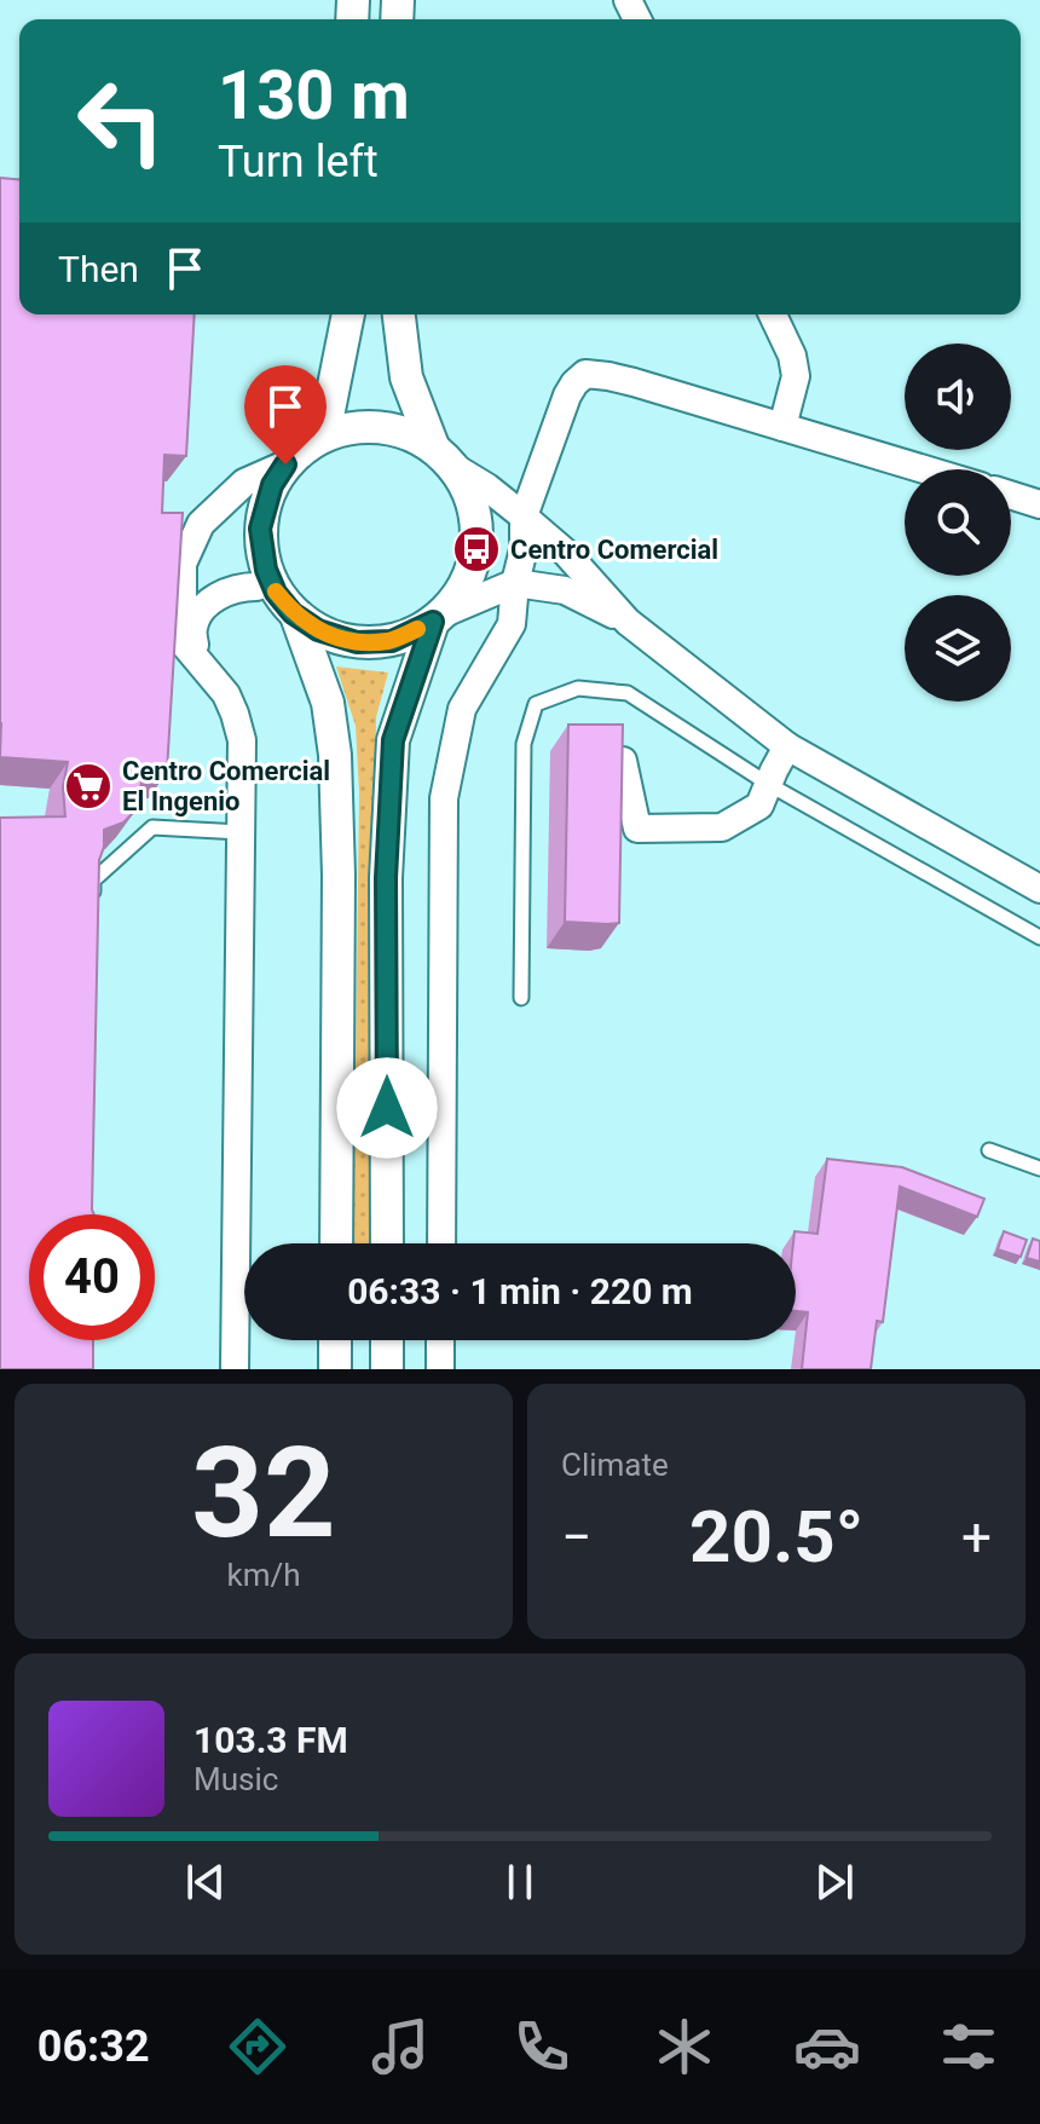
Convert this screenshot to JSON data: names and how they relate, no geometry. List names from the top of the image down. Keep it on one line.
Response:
{"places":{"bus stop":["Centro Comercial"],"supermarket":["Centro Comercial El Ingenio"]},"page":{"turn":["130 m","Turn left"],"then":"Then","limit":"40","trip":"06:33 · 1 min · 220 m","tile":[["32","km/h"],"Climate"],"heat":["−","20.5°","+"],"song":["103.3 FM","Music"],"tabs":"06:32"}}
